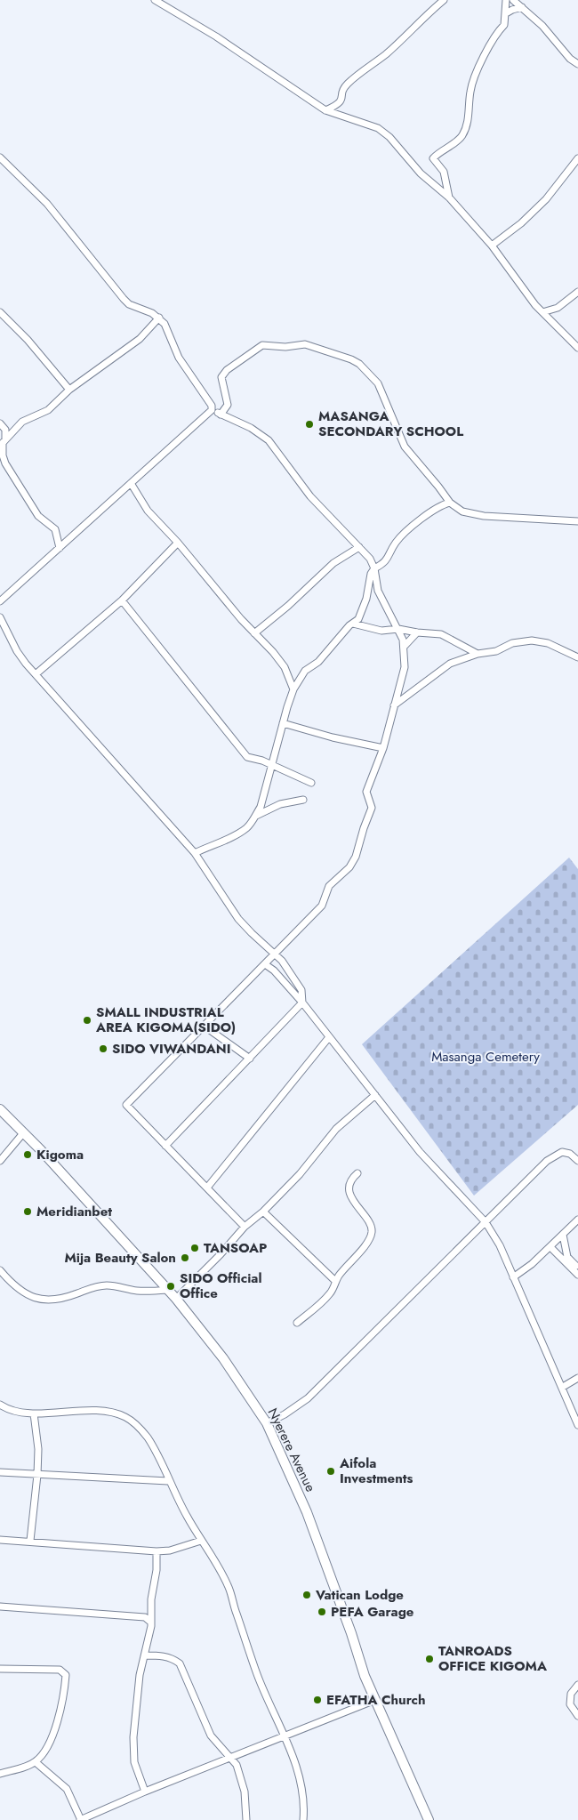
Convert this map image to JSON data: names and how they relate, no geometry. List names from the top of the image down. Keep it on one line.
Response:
{"streets":{"main road":["Nyerere Avenue"]},"parks":["Masanga Cemetery"],"places":["MASANGA SECONDARY SCHOOL","SMALL INDUSTRIAL AREA KIGOMA(SIDO)","SIDO VIWANDANI","Kigoma","Meridianbet","TANSOAP","Mija Beauty Salon","SIDO Official Office","Aifola Investments","Vatican Lodge","PEFA Garage","TANROADS OFFICE KIGOMA","EFATHA Church"]}
